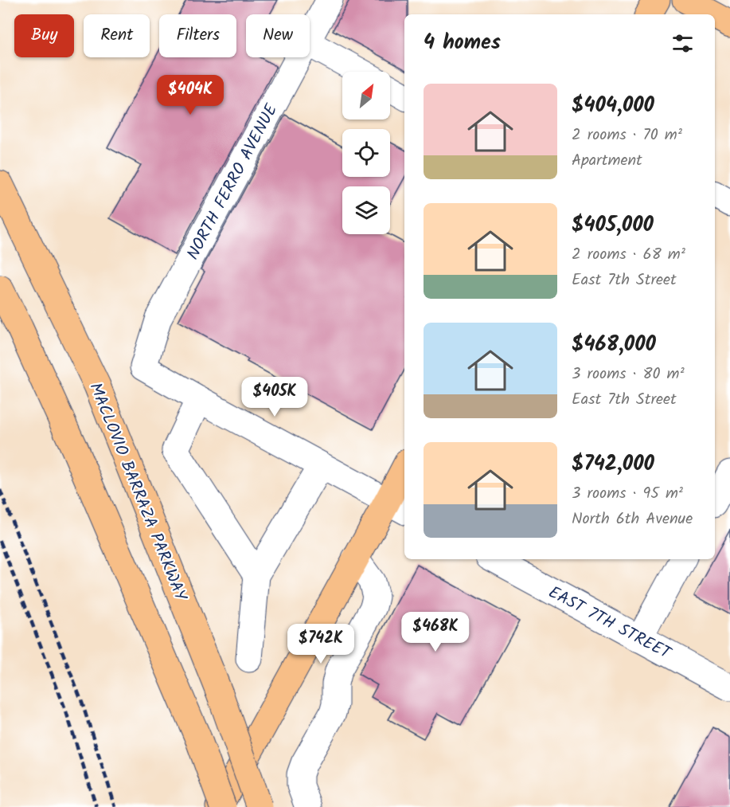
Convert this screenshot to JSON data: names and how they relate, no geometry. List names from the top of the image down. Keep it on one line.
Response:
{"streets":{"main road":["MACLOVIO BARRAZA PARKWAY"],"street":["NORTH FERRO AVENUE","EAST 7TH STREET"]},"north":"top right","page":{"chip":["Buy","Rent","Filters","New"],"heading":"4 homes","list":[{"name":"$404,000","note":"2 rooms · 70 m² · Apartment"},{"name":"$405,000","note":"2 rooms · 68 m² · East 7th Street"},{"name":"$468,000","note":"3 rooms · 80 m² · East 7th Street"},{"name":"$742,000","note":"3 rooms · 95 m² · North 6th Avenue"}],"price":["$404K","$405K","$468K","$742K"]}}
